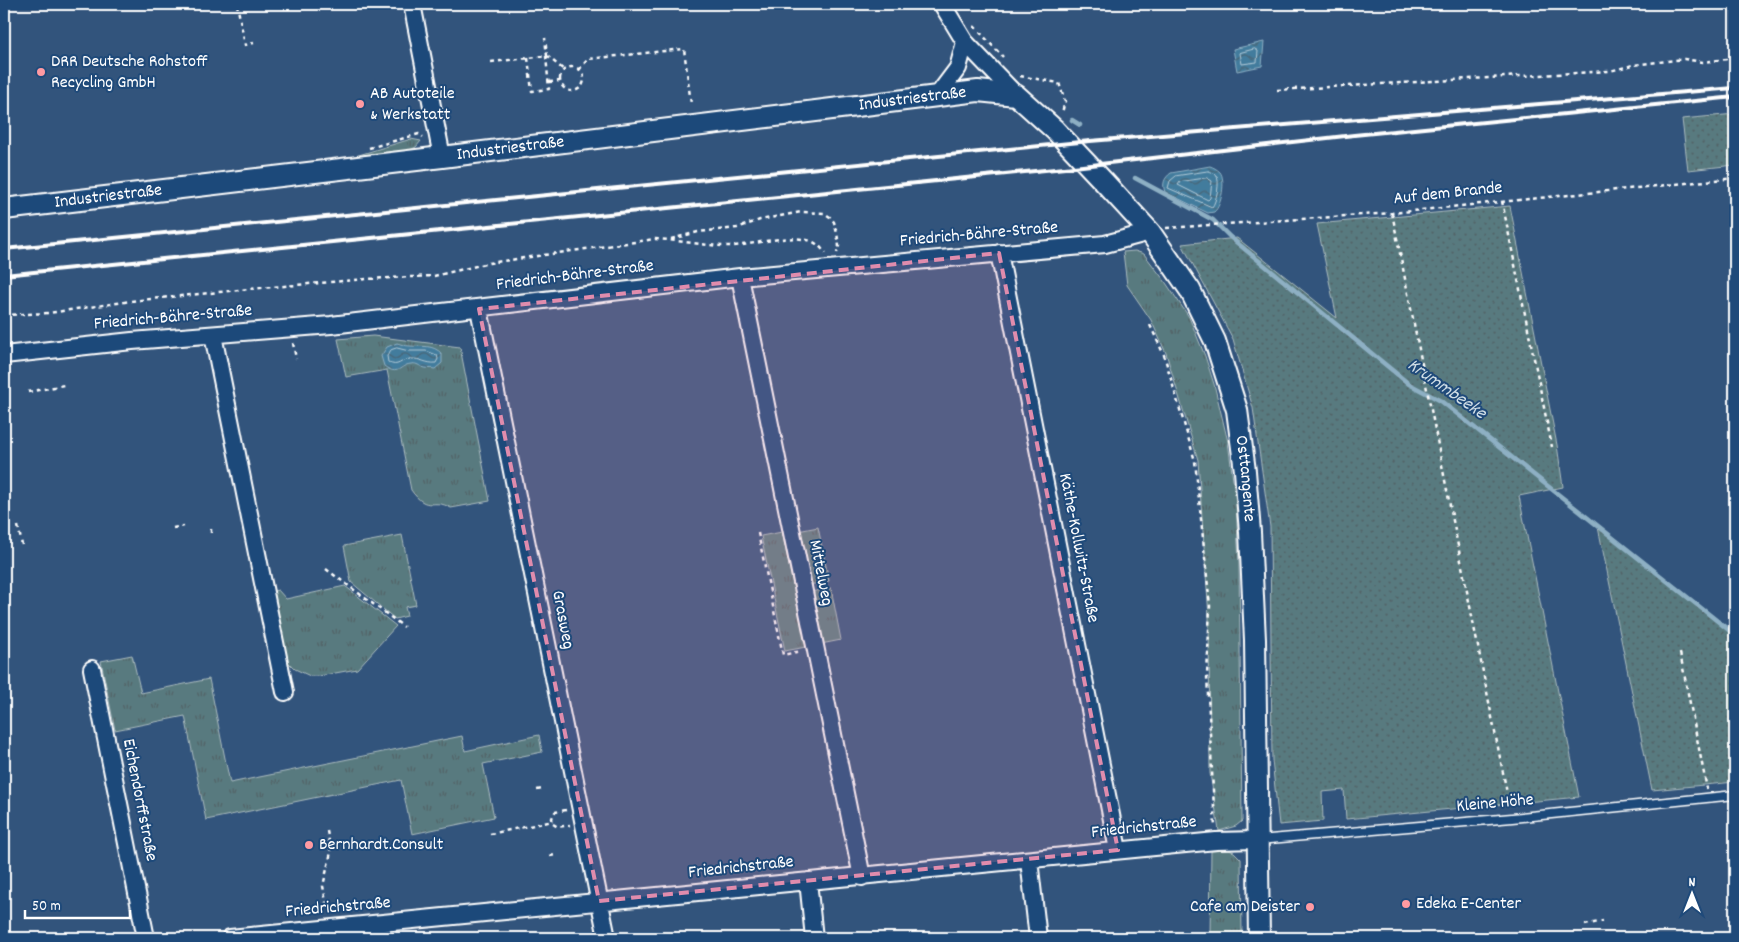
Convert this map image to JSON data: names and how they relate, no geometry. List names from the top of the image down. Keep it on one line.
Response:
{"streets":{"street":["Industriestraße","Friedrich-Bähre-Straße","Osttangente","Käthe-Kollwitz-Straße","Mittelweg","Grasweg","Eichendorffstraße","Friedrichstraße"],"lane":["Kleine Höhe"],"path":["Auf dem Brande"]},"crossings":[["Industriestraße","Osttangente"],["Auf dem Brande","Friedrich-Bähre-Straße"],["Auf dem Brande","Osttangente"],["Friedrich-Bähre-Straße","Osttangente"],["Friedrich-Bähre-Straße","Käthe-Kollwitz-Straße"],["Friedrich-Bähre-Straße","Mittelweg"],["Friedrich-Bähre-Straße","Grasweg"],["Osttangente","Kleine Höhe"],["Osttangente","Friedrichstraße"],["Käthe-Kollwitz-Straße","Friedrichstraße"],["Mittelweg","Friedrichstraße"],["Grasweg","Friedrichstraße"],["Kleine Höhe","Friedrichstraße"]],"water":["Krummbeeke"],"places":["DRR Deutsche Rohstoff Recycling GmbH","AB Autoteile & Werkstatt","Bernhardt.Consult","Edeka E-Center","Cafe am Deister"],"scale_bar":"50 m","north":"top"}
